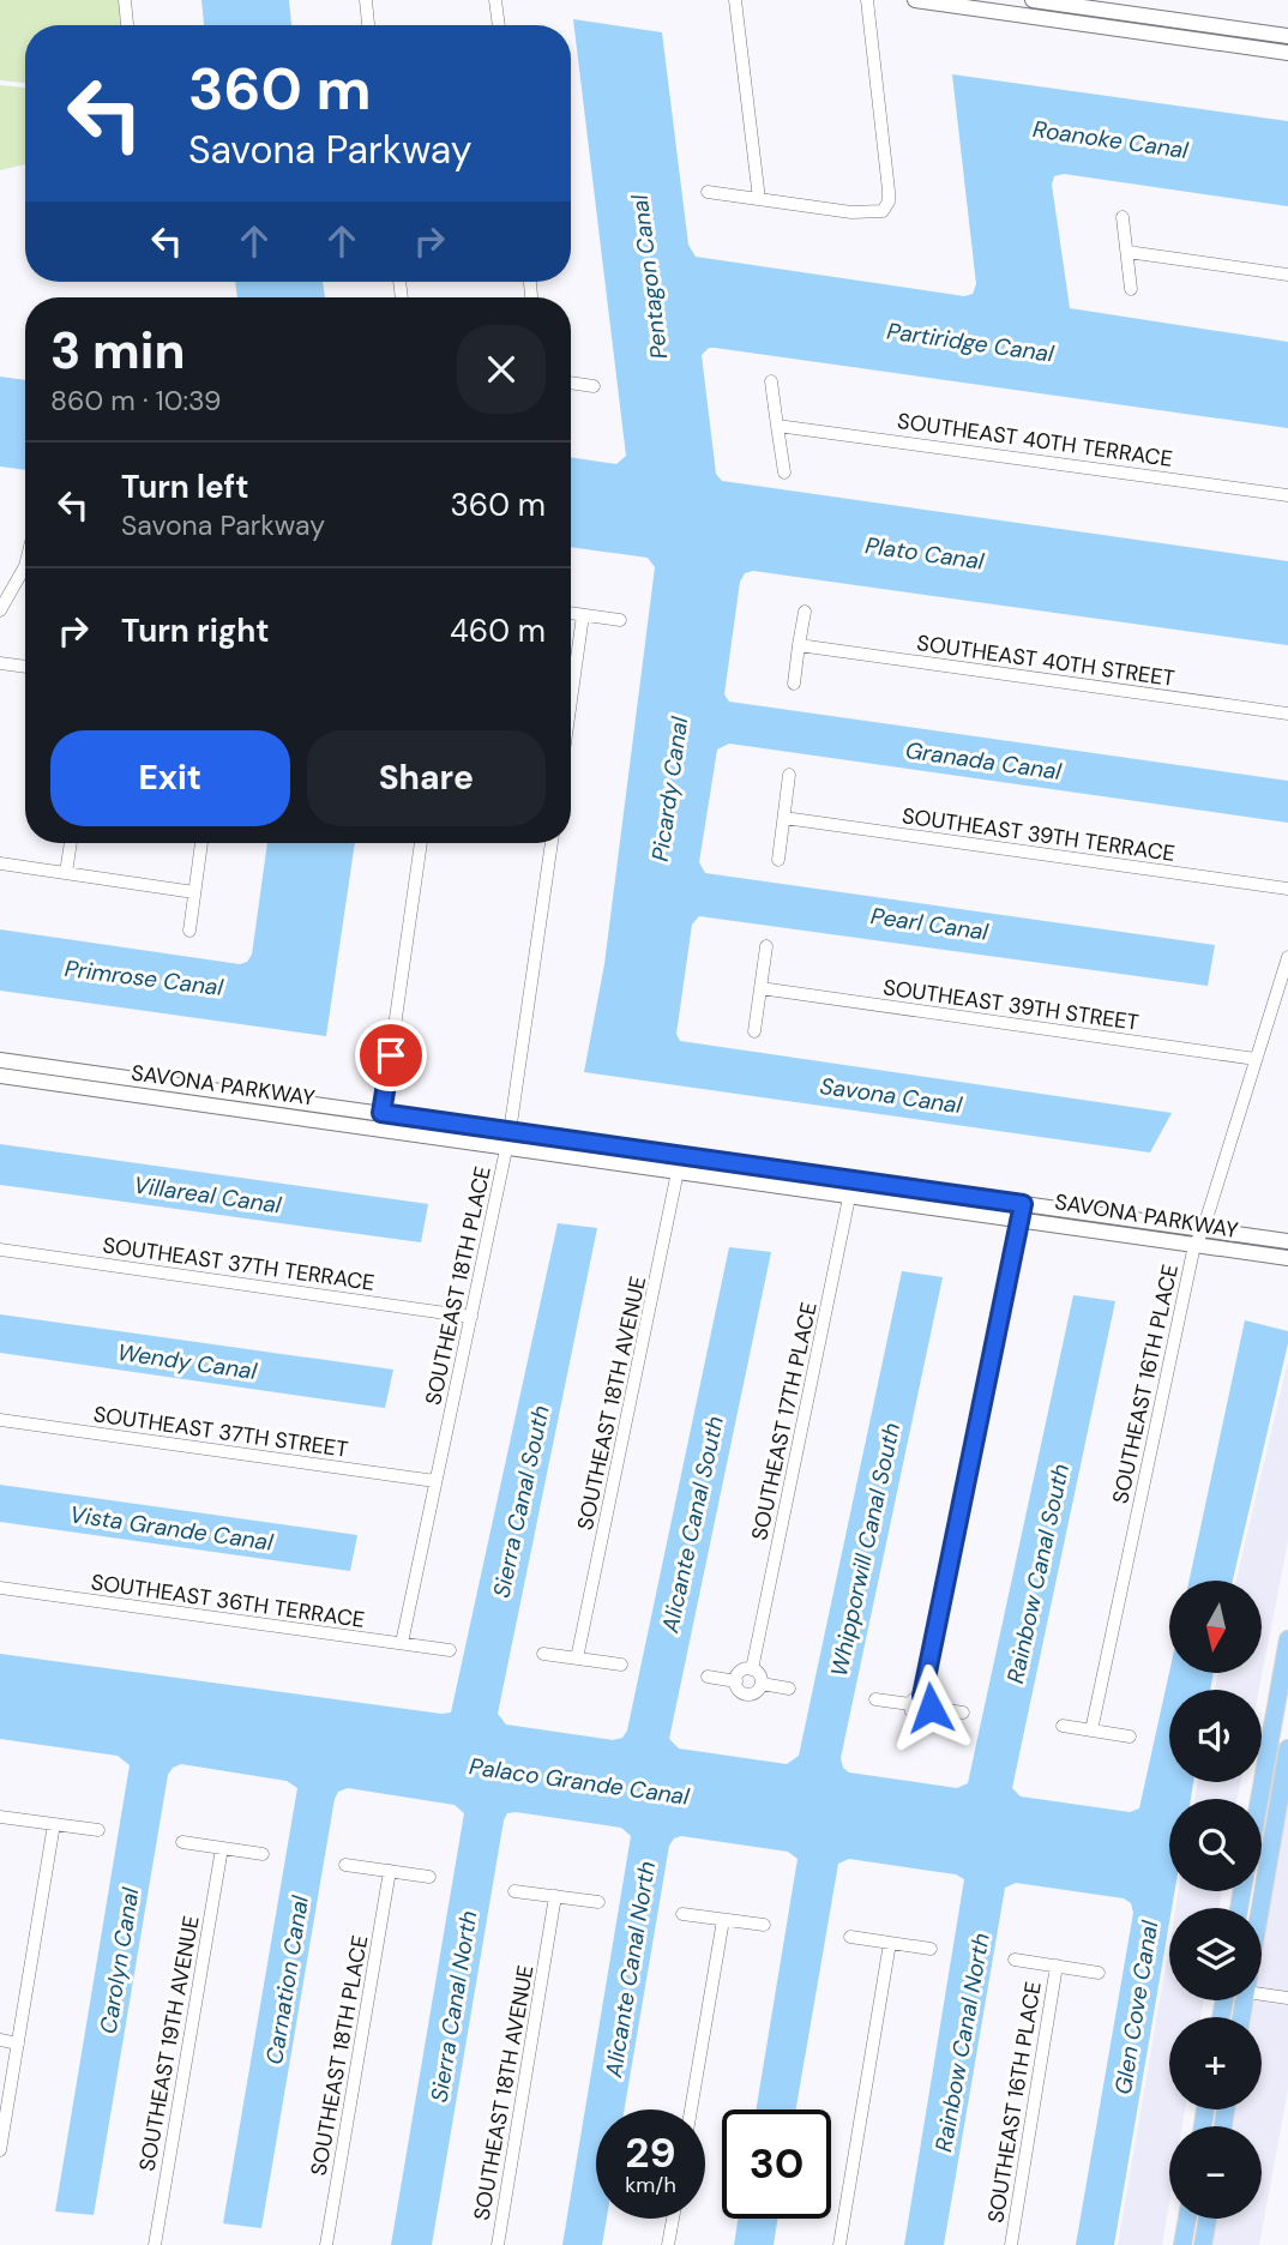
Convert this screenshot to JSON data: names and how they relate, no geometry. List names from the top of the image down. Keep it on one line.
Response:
{"streets":{"street":["SOUTHEAST 40TH TERRACE","SOUTHEAST 40TH STREET","SOUTHEAST 39TH TERRACE","SOUTHEAST 39TH STREET","SAVONA PARKWAY","SOUTHEAST 37TH TERRACE","SOUTHEAST 18TH PLACE","SOUTHEAST 16TH PLACE","SOUTHEAST 18TH AVENUE","SOUTHEAST 17TH PLACE","SOUTHEAST 37TH STREET","SOUTHEAST 36TH TERRACE","SOUTHEAST 19TH AVENUE"]},"crossings":[["SOUTHEAST 39TH STREET","SOUTHEAST 16TH PLACE"],["SAVONA PARKWAY","SOUTHEAST 18TH PLACE"],["SAVONA PARKWAY","SOUTHEAST 16TH PLACE"],["SAVONA PARKWAY","SOUTHEAST 18TH AVENUE"],["SAVONA PARKWAY","SOUTHEAST 17TH PLACE"],["SOUTHEAST 37TH TERRACE","SOUTHEAST 18TH PLACE"],["SOUTHEAST 18TH PLACE","SOUTHEAST 37TH STREET"],["SOUTHEAST 18TH PLACE","SOUTHEAST 36TH TERRACE"]],"water":["Roanoke Canal","Pentagon Canal","Partiridge Canal","Plato Canal","Granada Canal","Picardy Canal","Pearl Canal","Primrose Canal","Savona Canal","Villareal Canal","Wendy Canal","Sierra Canal South","Alicante Canal South","Vista Grande Canal","Whipporwill Canal South","Rainbow Canal South","Palaco Grande Canal","Carolyn Canal","Alicante Canal North","Carnation Canal","Sierra Canal North","Glen Cove Canal","Rainbow Canal North"],"north":"bottom","page":{"turn":["360 m","Savona Parkway"],"heading":["3 min","860 m · 10:39"],"list":[{"name":"Turn left","note":"Savona Parkway","value":"360 m"},{"name":"Turn right","value":"460 m"}],"buttons":["Exit","Share"],"map_buttons":["+","−"],"speed":"29 km/h","limit":"30"}}
